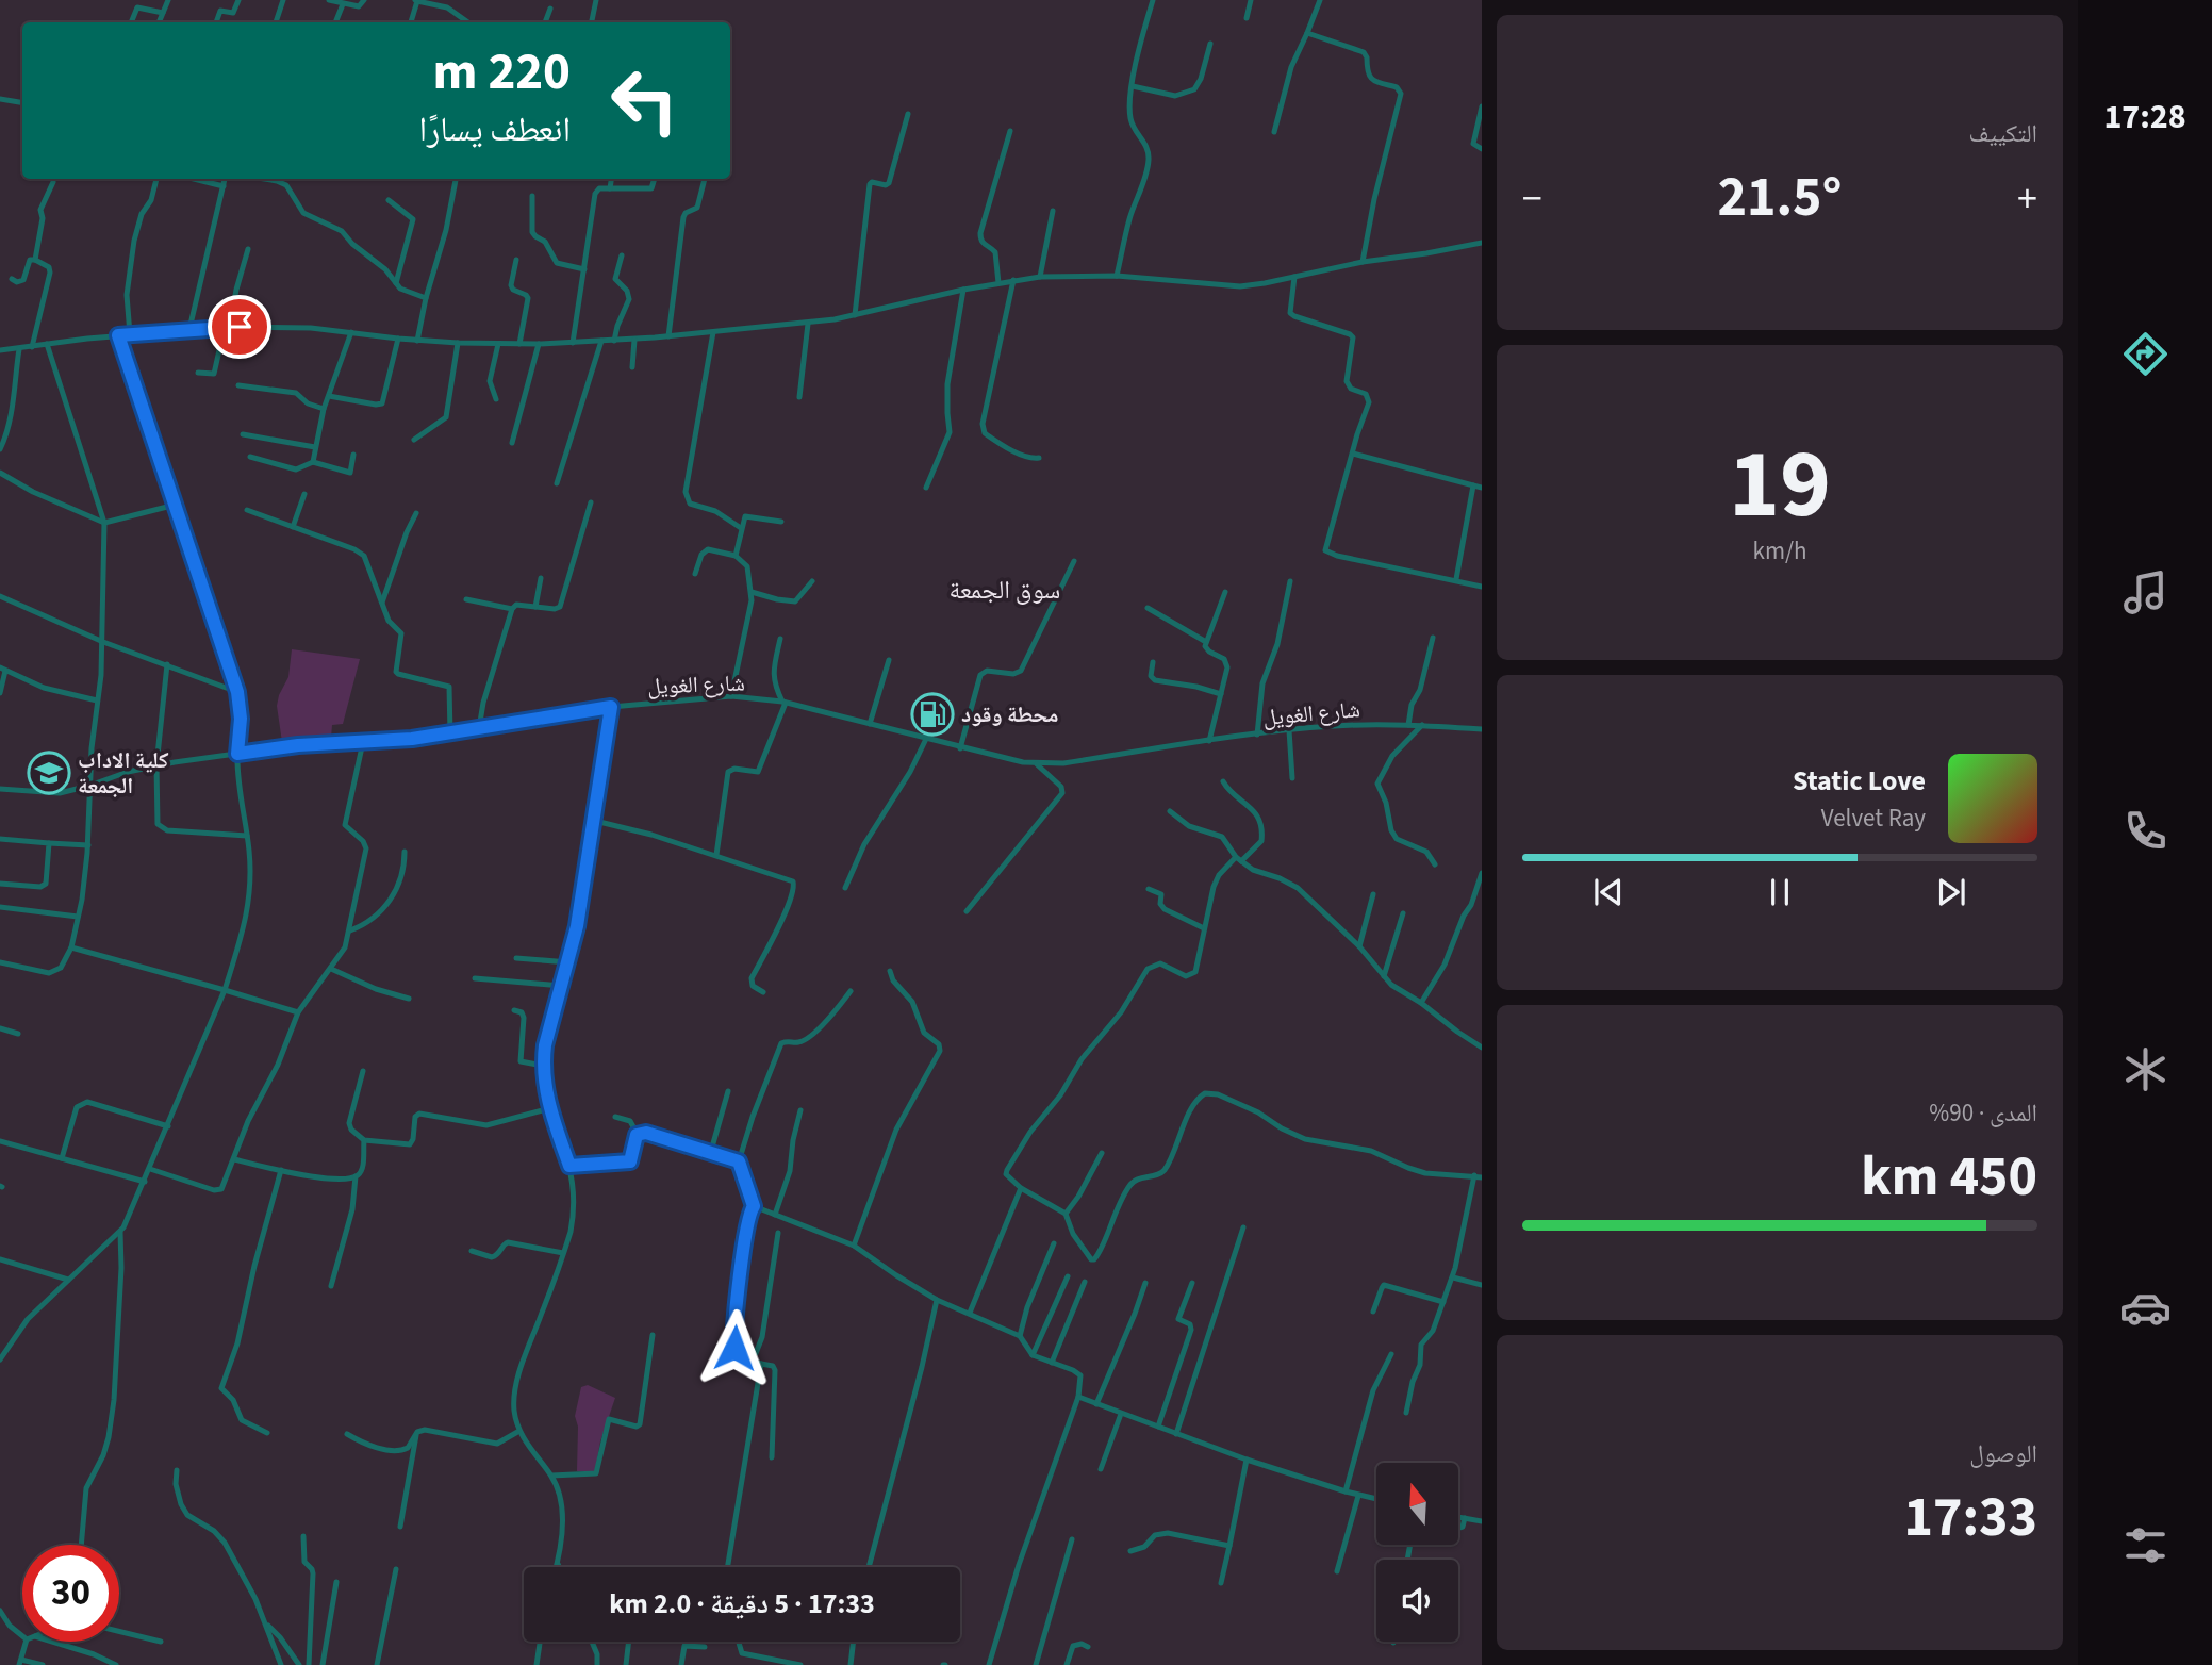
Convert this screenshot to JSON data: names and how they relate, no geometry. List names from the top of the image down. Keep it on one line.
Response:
{"streets":{"street":["شارع الغويل"]},"districts":["سوق الجمعة"],"places":{"fuel station":["محطة وقود"],"school or university":["كلية اﻻداب الجمعة"]},"north":"top","page":{"tabs":"17:28","tile":["التكييف",["19","km/h"],["المدى · 90%","450 km"],["الوصول","17:33"]],"turn":["220 m","انعطف يسارًا"],"heat":["−","21.5°","+"],"song":["Static Love","Velvet Ray"],"limit":"30","trip":"17:33 · 5 دقيقة · 2.0 km"}}
